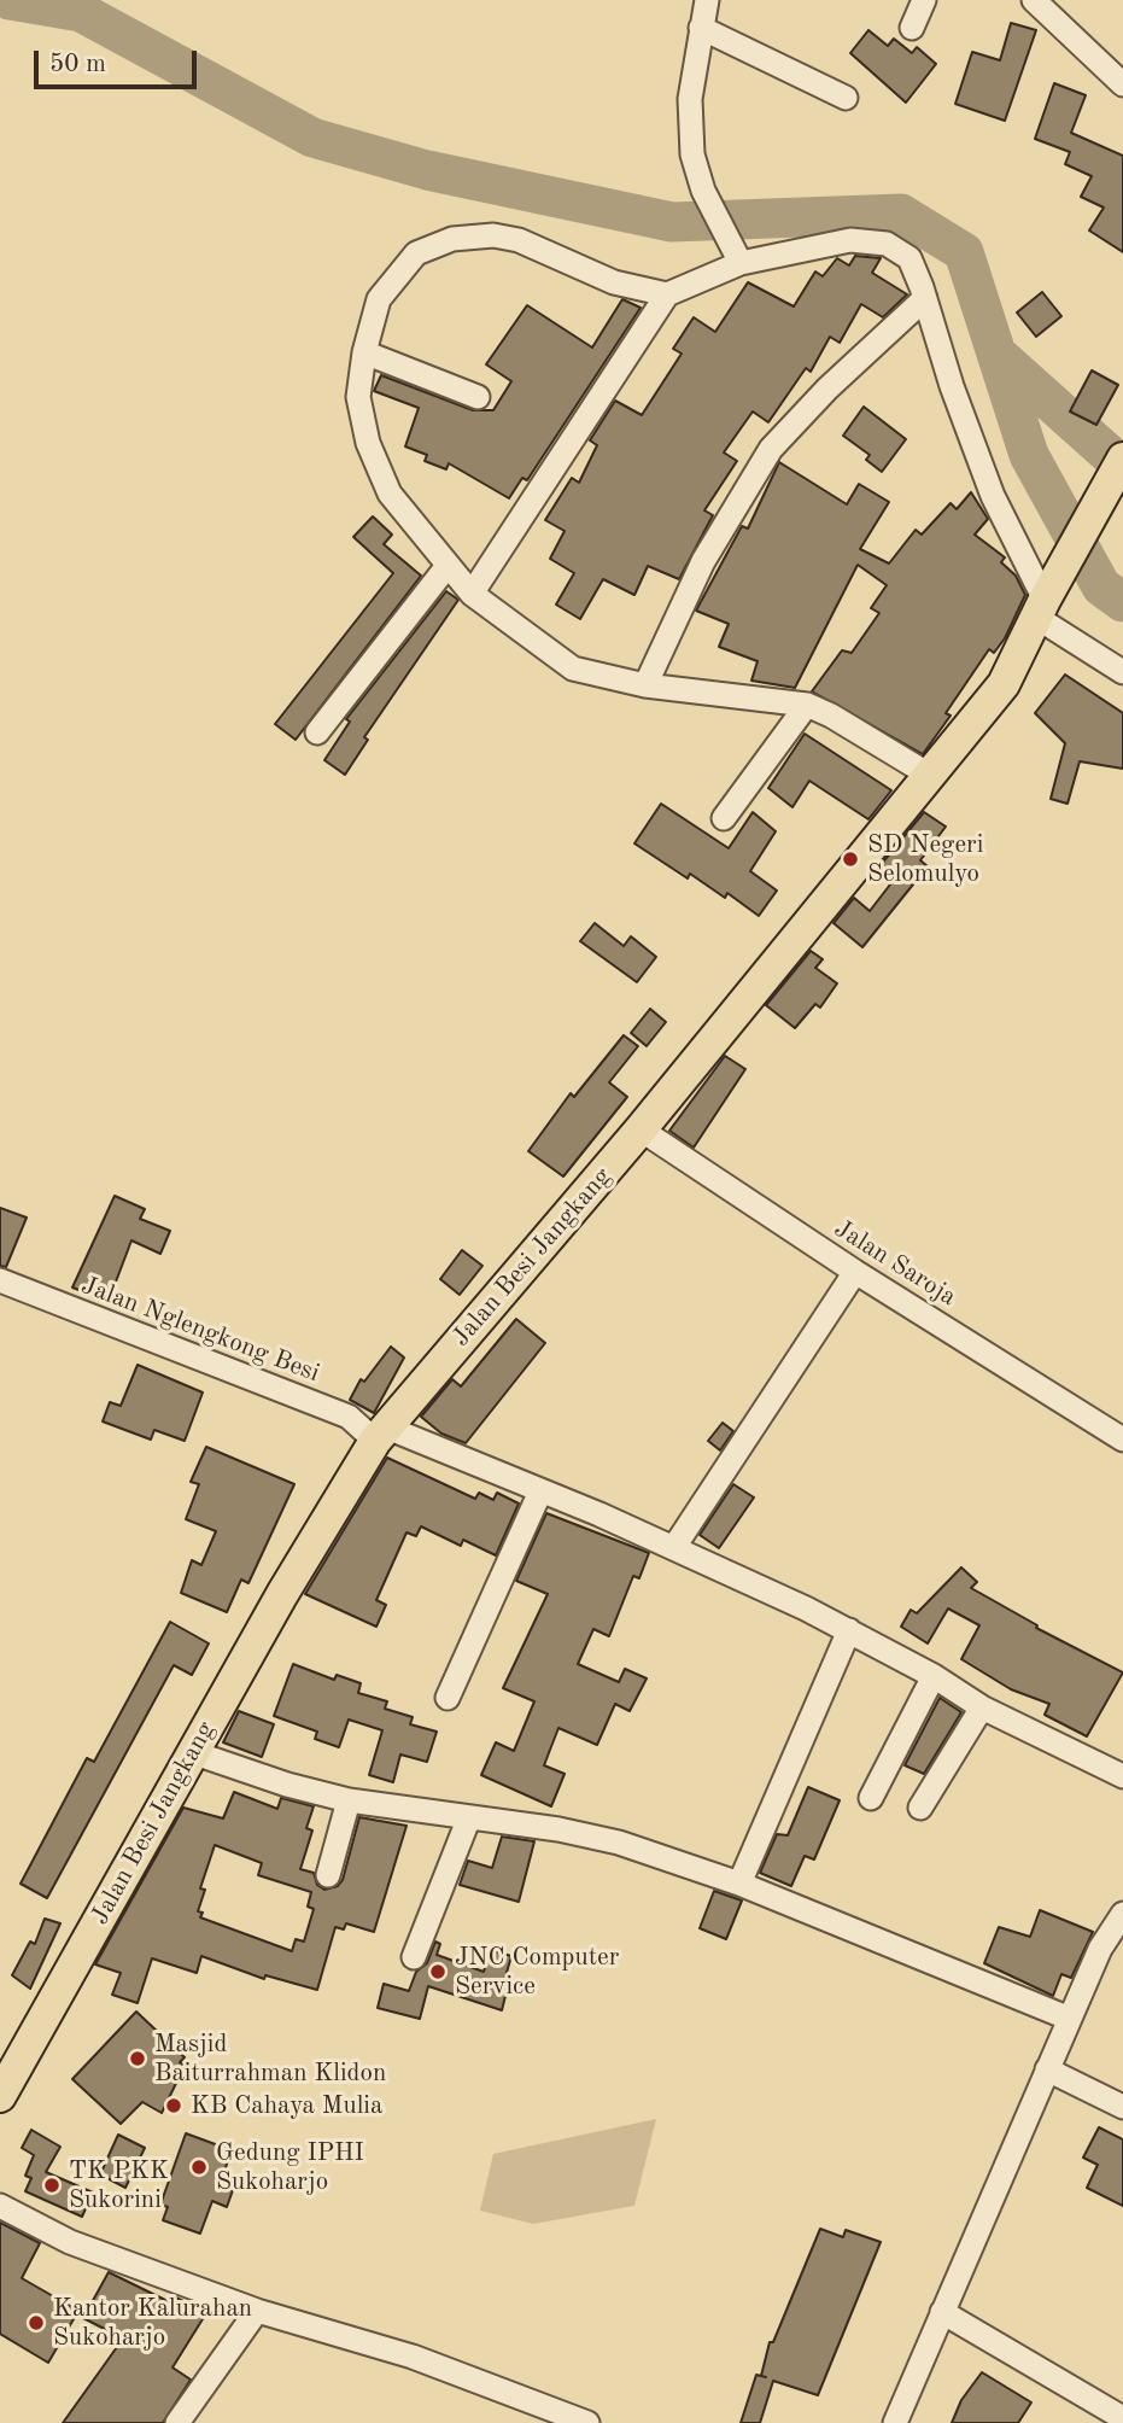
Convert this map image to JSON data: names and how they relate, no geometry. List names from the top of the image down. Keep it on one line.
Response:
{"streets":{"main road":["Jalan Besi Jangkang"],"street":["Jalan Saroja","Jalan Nglengkong Besi"]},"crossings":[["Jalan Besi Jangkang","Jalan Saroja"],["Jalan Besi Jangkang","Jalan Nglengkong Besi"]],"places":["SD Negeri Selomulyo","JNC Computer Service","Masjid Baiturrahman Klidon","KB Cahaya Mulia","Gedung IPHI Sukoharjo","TK PKK Sukorini","Kantor Kalurahan Sukoharjo"],"scale_bar":"50 m"}
